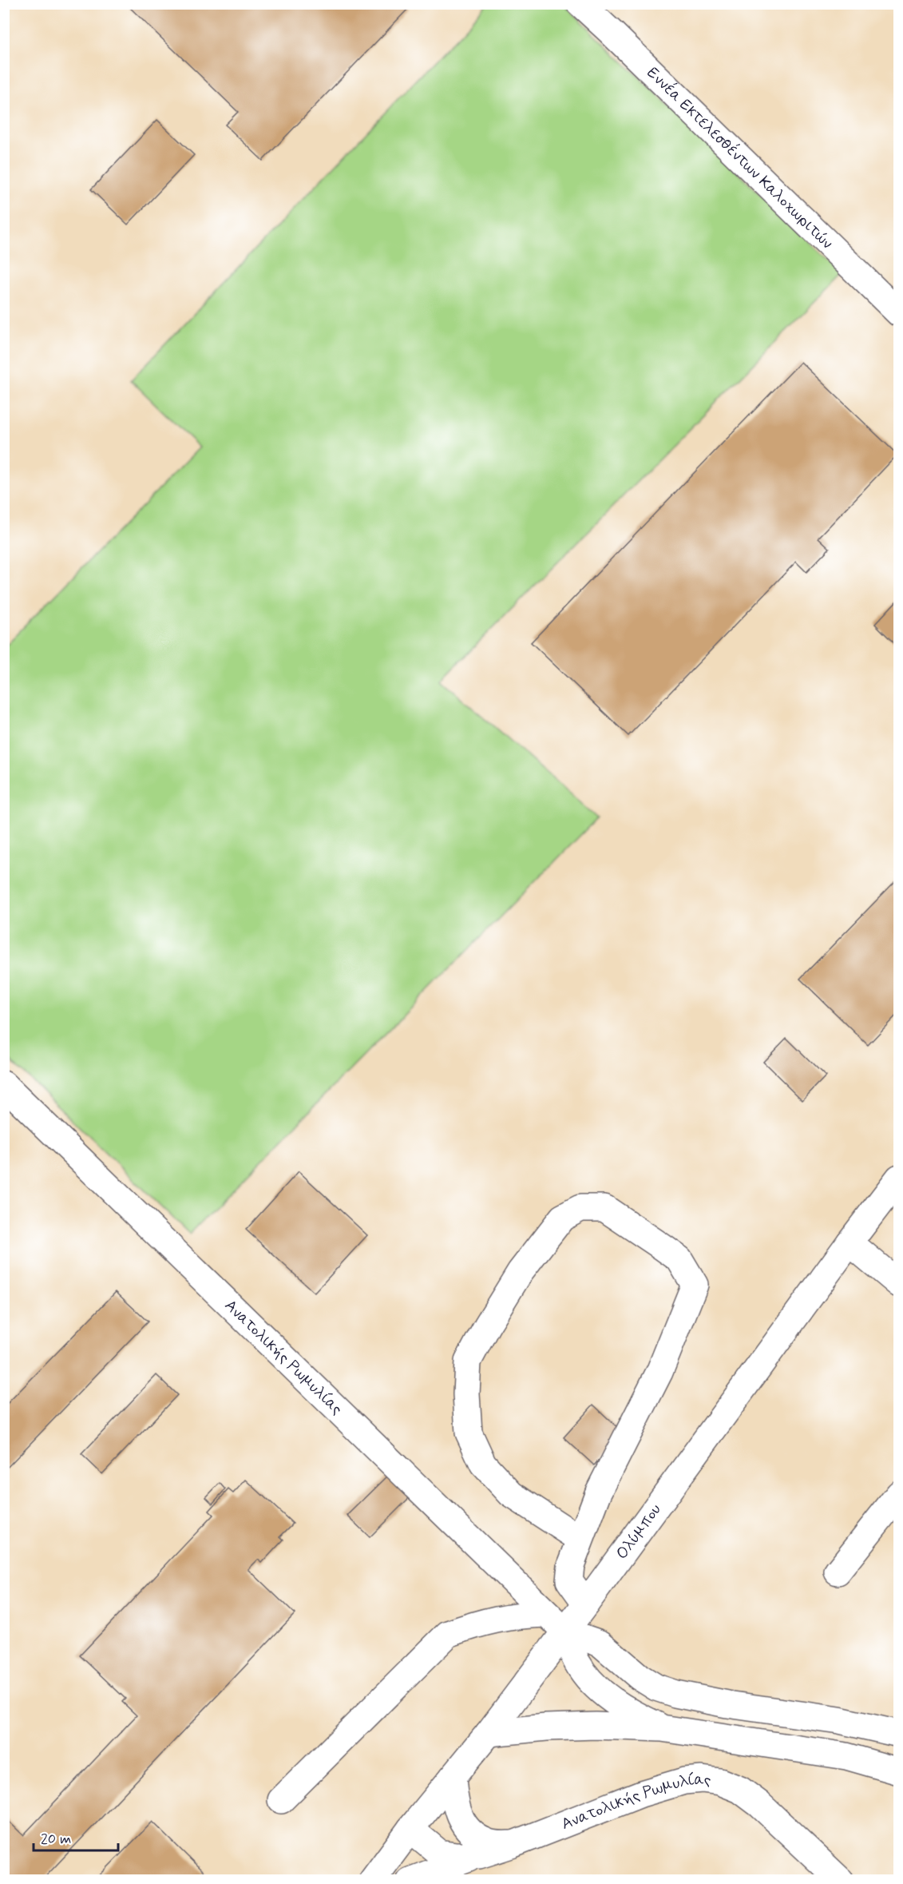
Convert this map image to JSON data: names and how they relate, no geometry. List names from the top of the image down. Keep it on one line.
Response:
{"streets":{"main road":["Εννέα Εκτελεσθέντων Καλοχωριτών","Ανατολικής Ρωμυλίας","Ολύμπου"]},"crossings":[["Ανατολικής Ρωμυλίας","Ολύμπου"]],"scale_bar":"20 m"}
